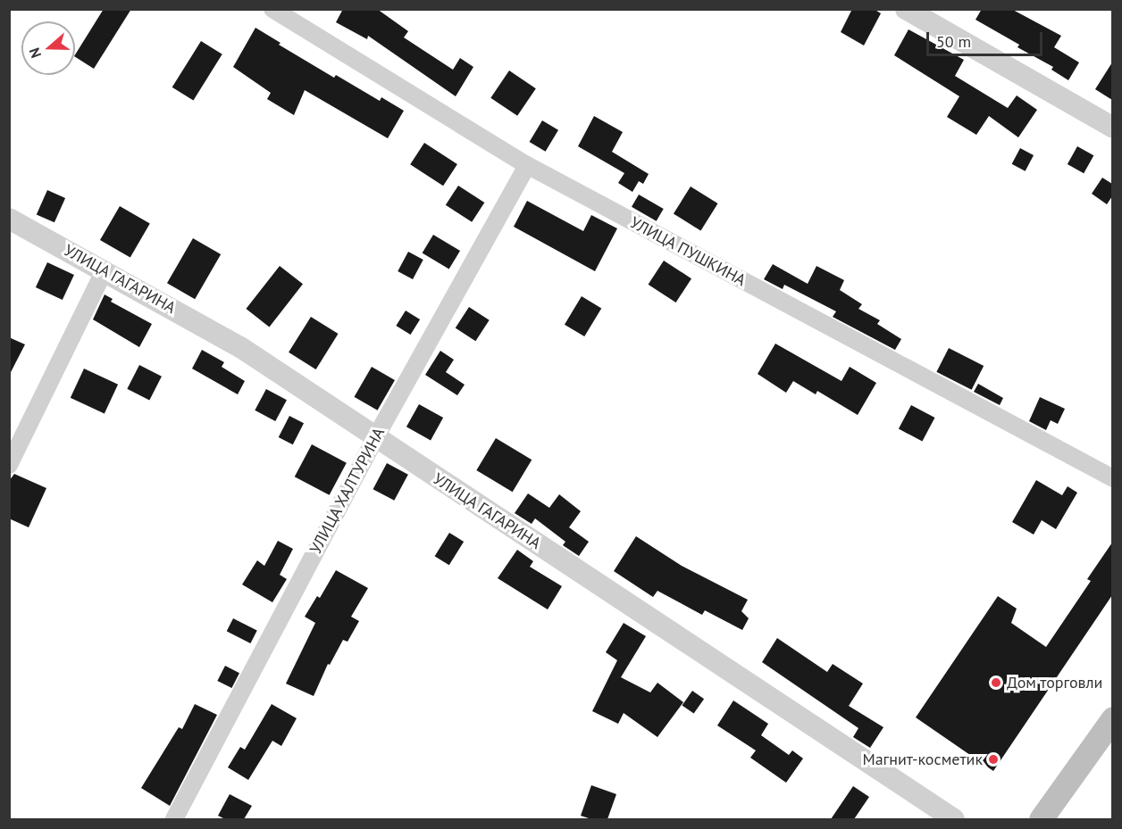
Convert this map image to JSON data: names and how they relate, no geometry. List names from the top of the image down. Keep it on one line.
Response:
{"streets":{"street":["УЛИЦА ПУШКИНА","УЛИЦА ГАГАРИНА","УЛИЦА ХАЛТУРИНА"]},"crossings":[["УЛИЦА ПУШКИНА","УЛИЦА ХАЛТУРИНА"],["УЛИЦА ГАГАРИНА","УЛИЦА ХАЛТУРИНА"]],"places":["Дом торговли","Магнит-косметик"],"scale_bar":"50 m","north":"left"}
